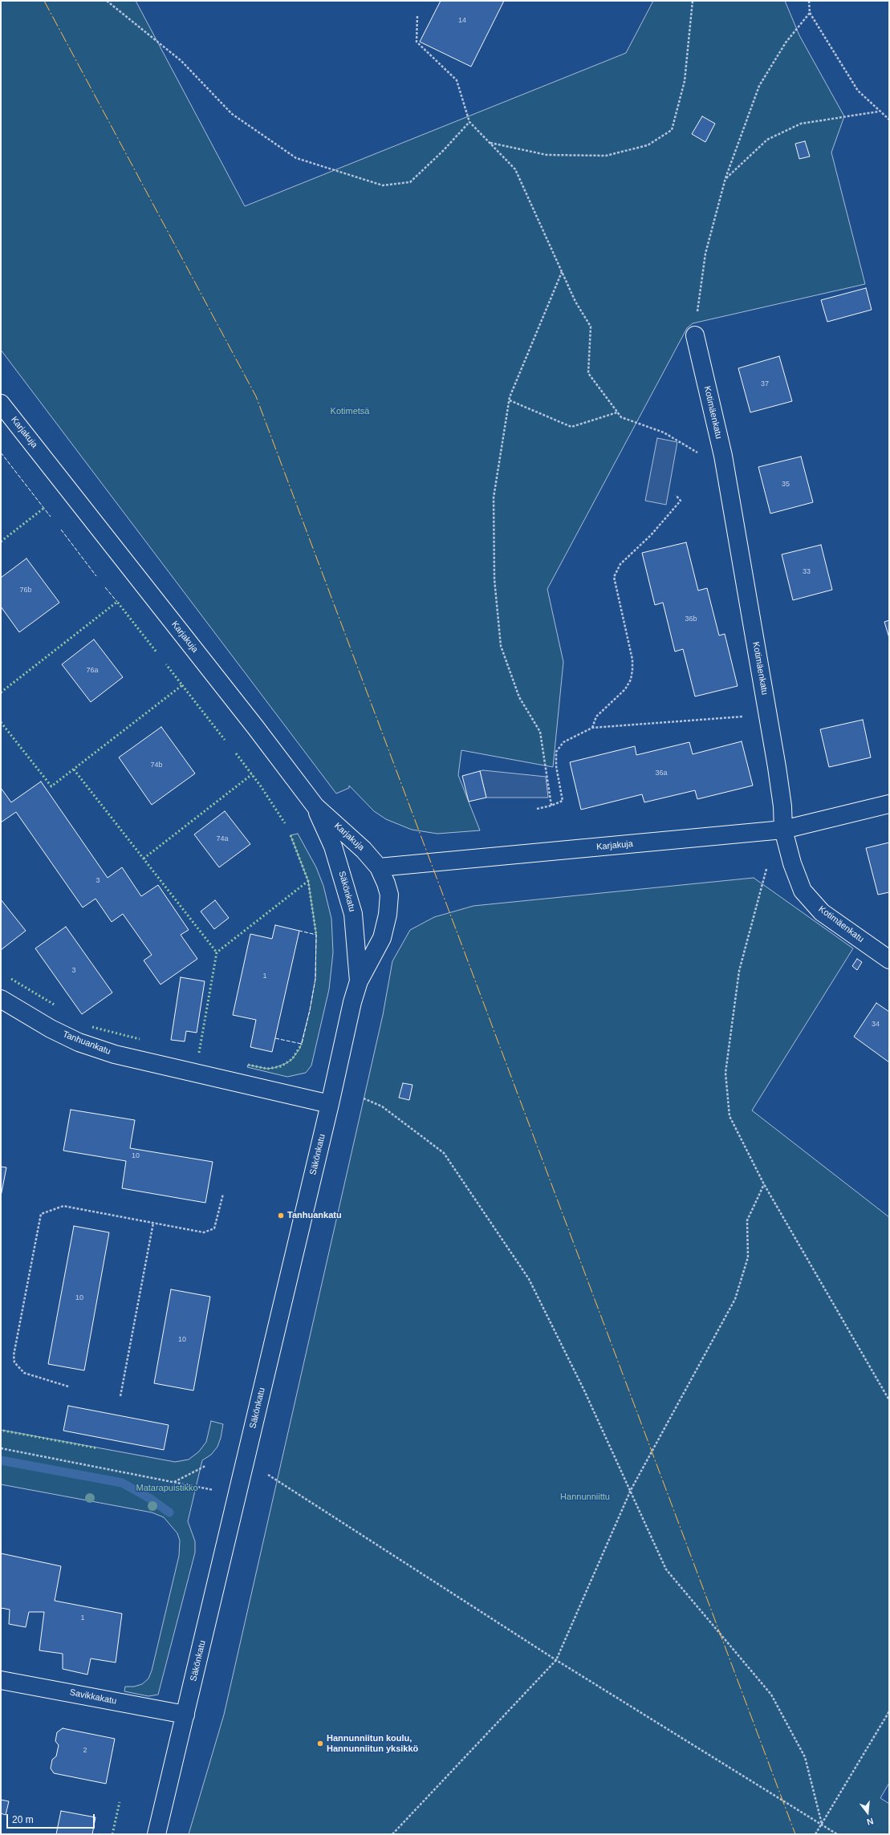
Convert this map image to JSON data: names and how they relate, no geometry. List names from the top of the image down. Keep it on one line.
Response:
{"streets":{"street":["Kotimäenkatu","Karjakuja","Säkönkatu","Tanhuankatu","Savikkakatu"]},"crossings":[["Kotimäenkatu","Karjakuja"],["Karjakuja","Säkönkatu"],["Säkönkatu","Tanhuankatu"],["Säkönkatu","Savikkakatu"]],"parks":["Kotimetsä","Matarapuistikko","Hannunniittu"],"places":["Tanhuankatu","Hannunniitun koulu, Hannunniitun yksikkö"],"house_numbers":["14","37","35","33","76b","36b","76a","74b","36a","74a","3","3","1","34","10","10","10","1","2"],"scale_bar":"20 m","north":"bottom"}
